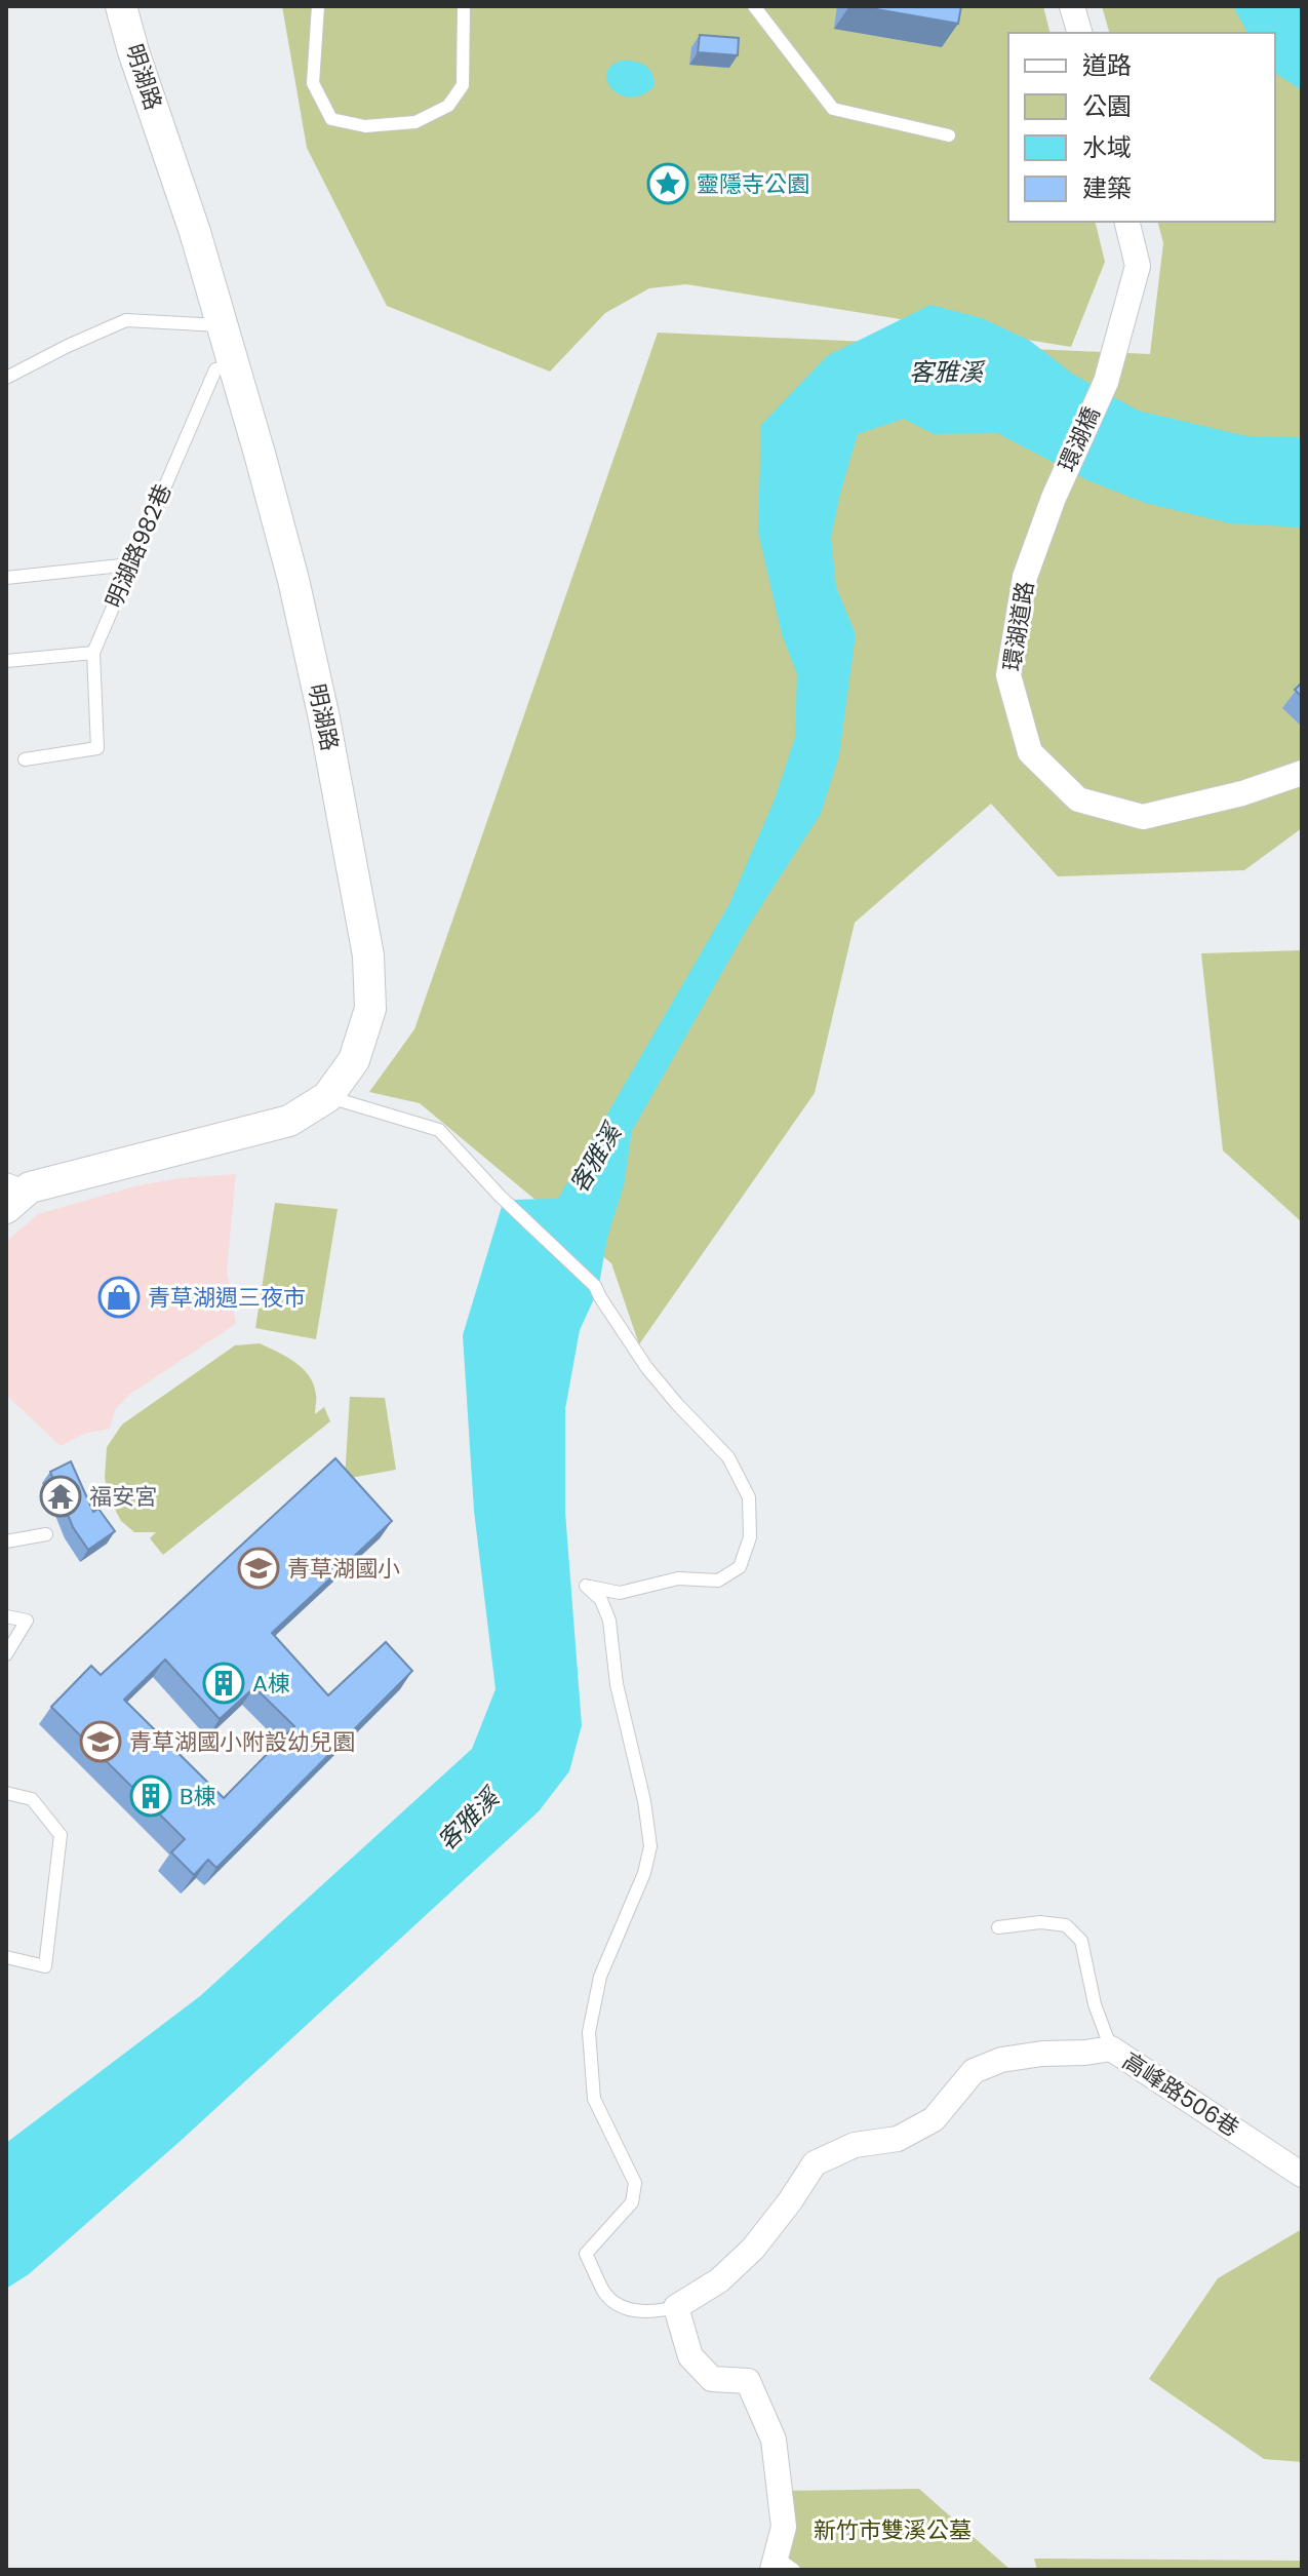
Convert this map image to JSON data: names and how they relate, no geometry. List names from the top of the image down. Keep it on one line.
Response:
{"streets":{"street":["明湖路","環湖橋","環湖道路","高峰路506巷"],"lane":["明湖路982巷"]},"crossings":[["明湖路","明湖路982巷"],["環湖橋","環湖道路"]],"water":["客雅溪"],"parks":["新竹市雙溪公墓"],"places":{"place":["靈隱寺公園"],"shop":["青草湖週三夜市"],"temple":["福安宮"],"school or university":["青草湖國小","青草湖國小附設幼兒園"],"building":["A棟","B棟"]},"legend":["道路","公園","水域","建築"]}
